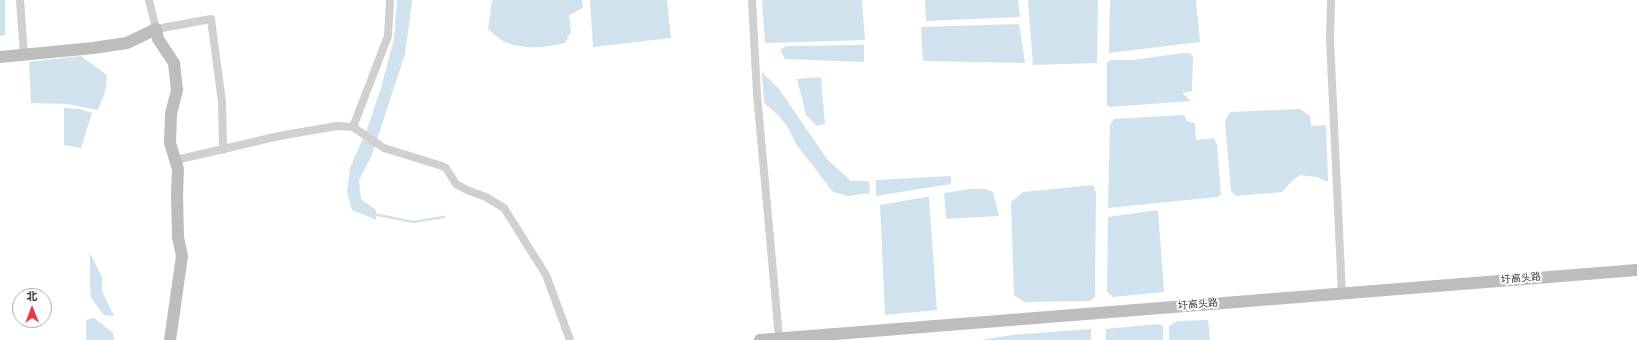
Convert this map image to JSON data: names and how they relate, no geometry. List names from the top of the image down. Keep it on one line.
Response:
{"streets":{"street":["圩高头路"]},"north":"top"}
